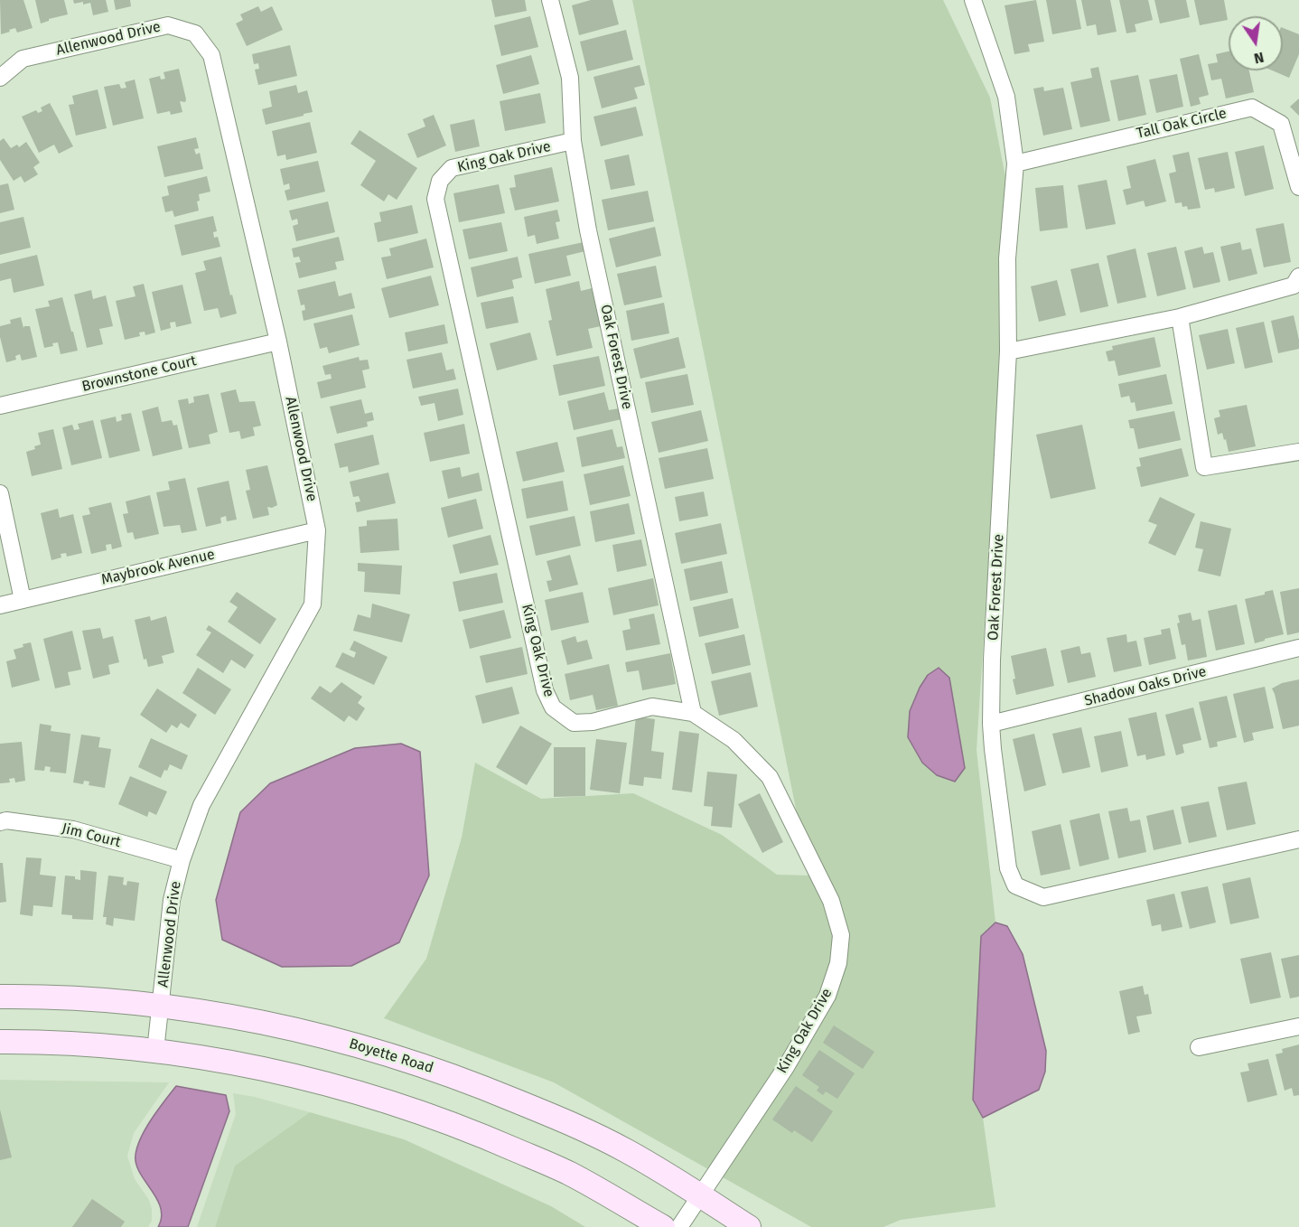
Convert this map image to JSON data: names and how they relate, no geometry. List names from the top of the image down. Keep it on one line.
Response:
{"streets":{"main road":["Boyette Road"],"street":["Allenwood Drive","Tall Oak Circle","King Oak Drive","Oak Forest Drive","Brownstone Court","Maybrook Avenue","Shadow Oaks Drive","Jim Court"]},"crossings":[["Allenwood Drive","Brownstone Court"],["Allenwood Drive","Maybrook Avenue"],["Allenwood Drive","Jim Court"],["Allenwood Drive","Boyette Road"],["Tall Oak Circle","Oak Forest Drive"],["King Oak Drive","Oak Forest Drive"],["King Oak Drive","Boyette Road"],["Oak Forest Drive","Shadow Oaks Drive"]],"north":"bottom"}
